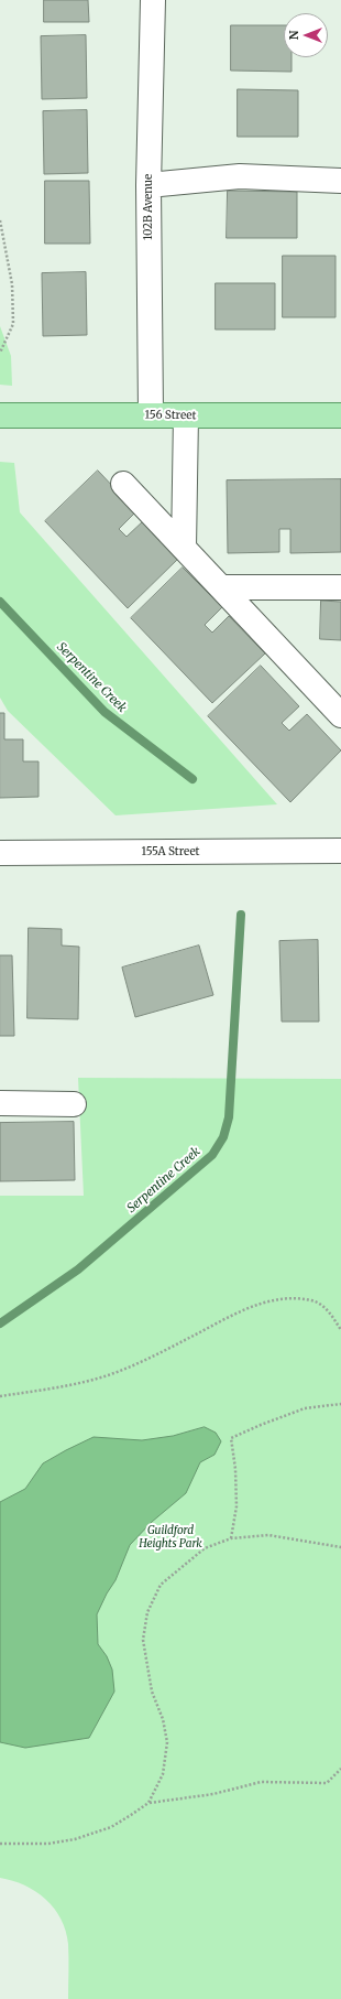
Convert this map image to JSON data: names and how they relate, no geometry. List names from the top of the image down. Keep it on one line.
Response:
{"streets":{"main road":["156 Street"],"street":["102B Avenue","155A Street"]},"crossings":[["102B Avenue","156 Street"]],"water":["Serpentine Creek"],"parks":["Guildford Heights Park"],"north":"left"}
